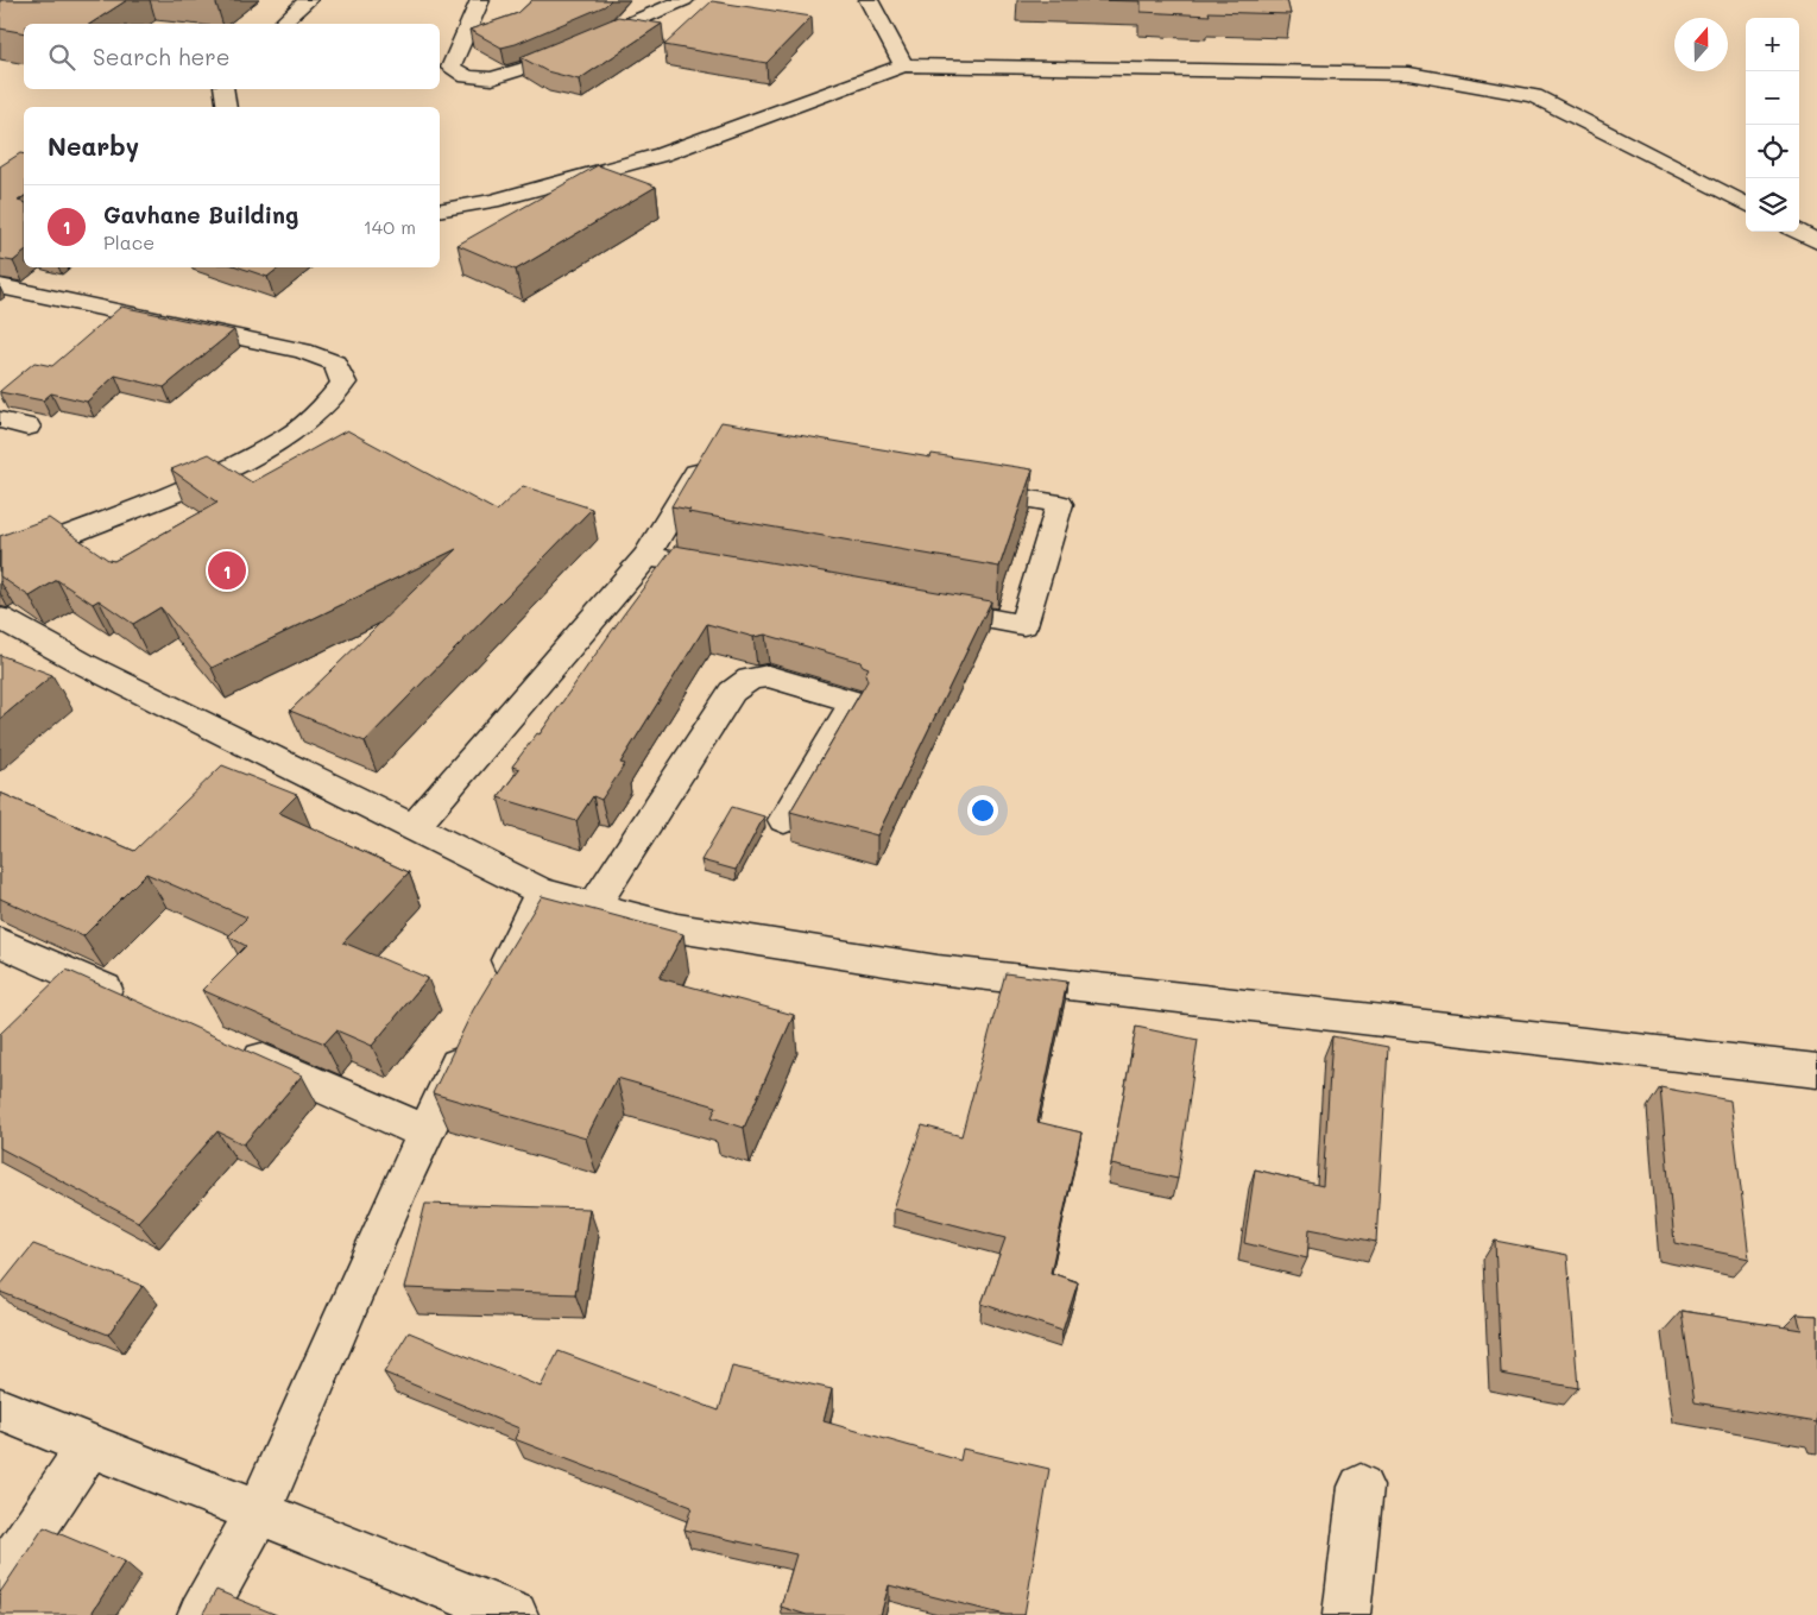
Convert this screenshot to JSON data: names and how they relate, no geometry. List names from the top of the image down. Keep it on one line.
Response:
{"north":"top","page":{"map_buttons":["+","−"],"search":"Search here","heading":"Nearby","list":[{"mark":"1","name":"Gavhane Building","note":"Place","value":"140 m"}],"pins":"1"}}
